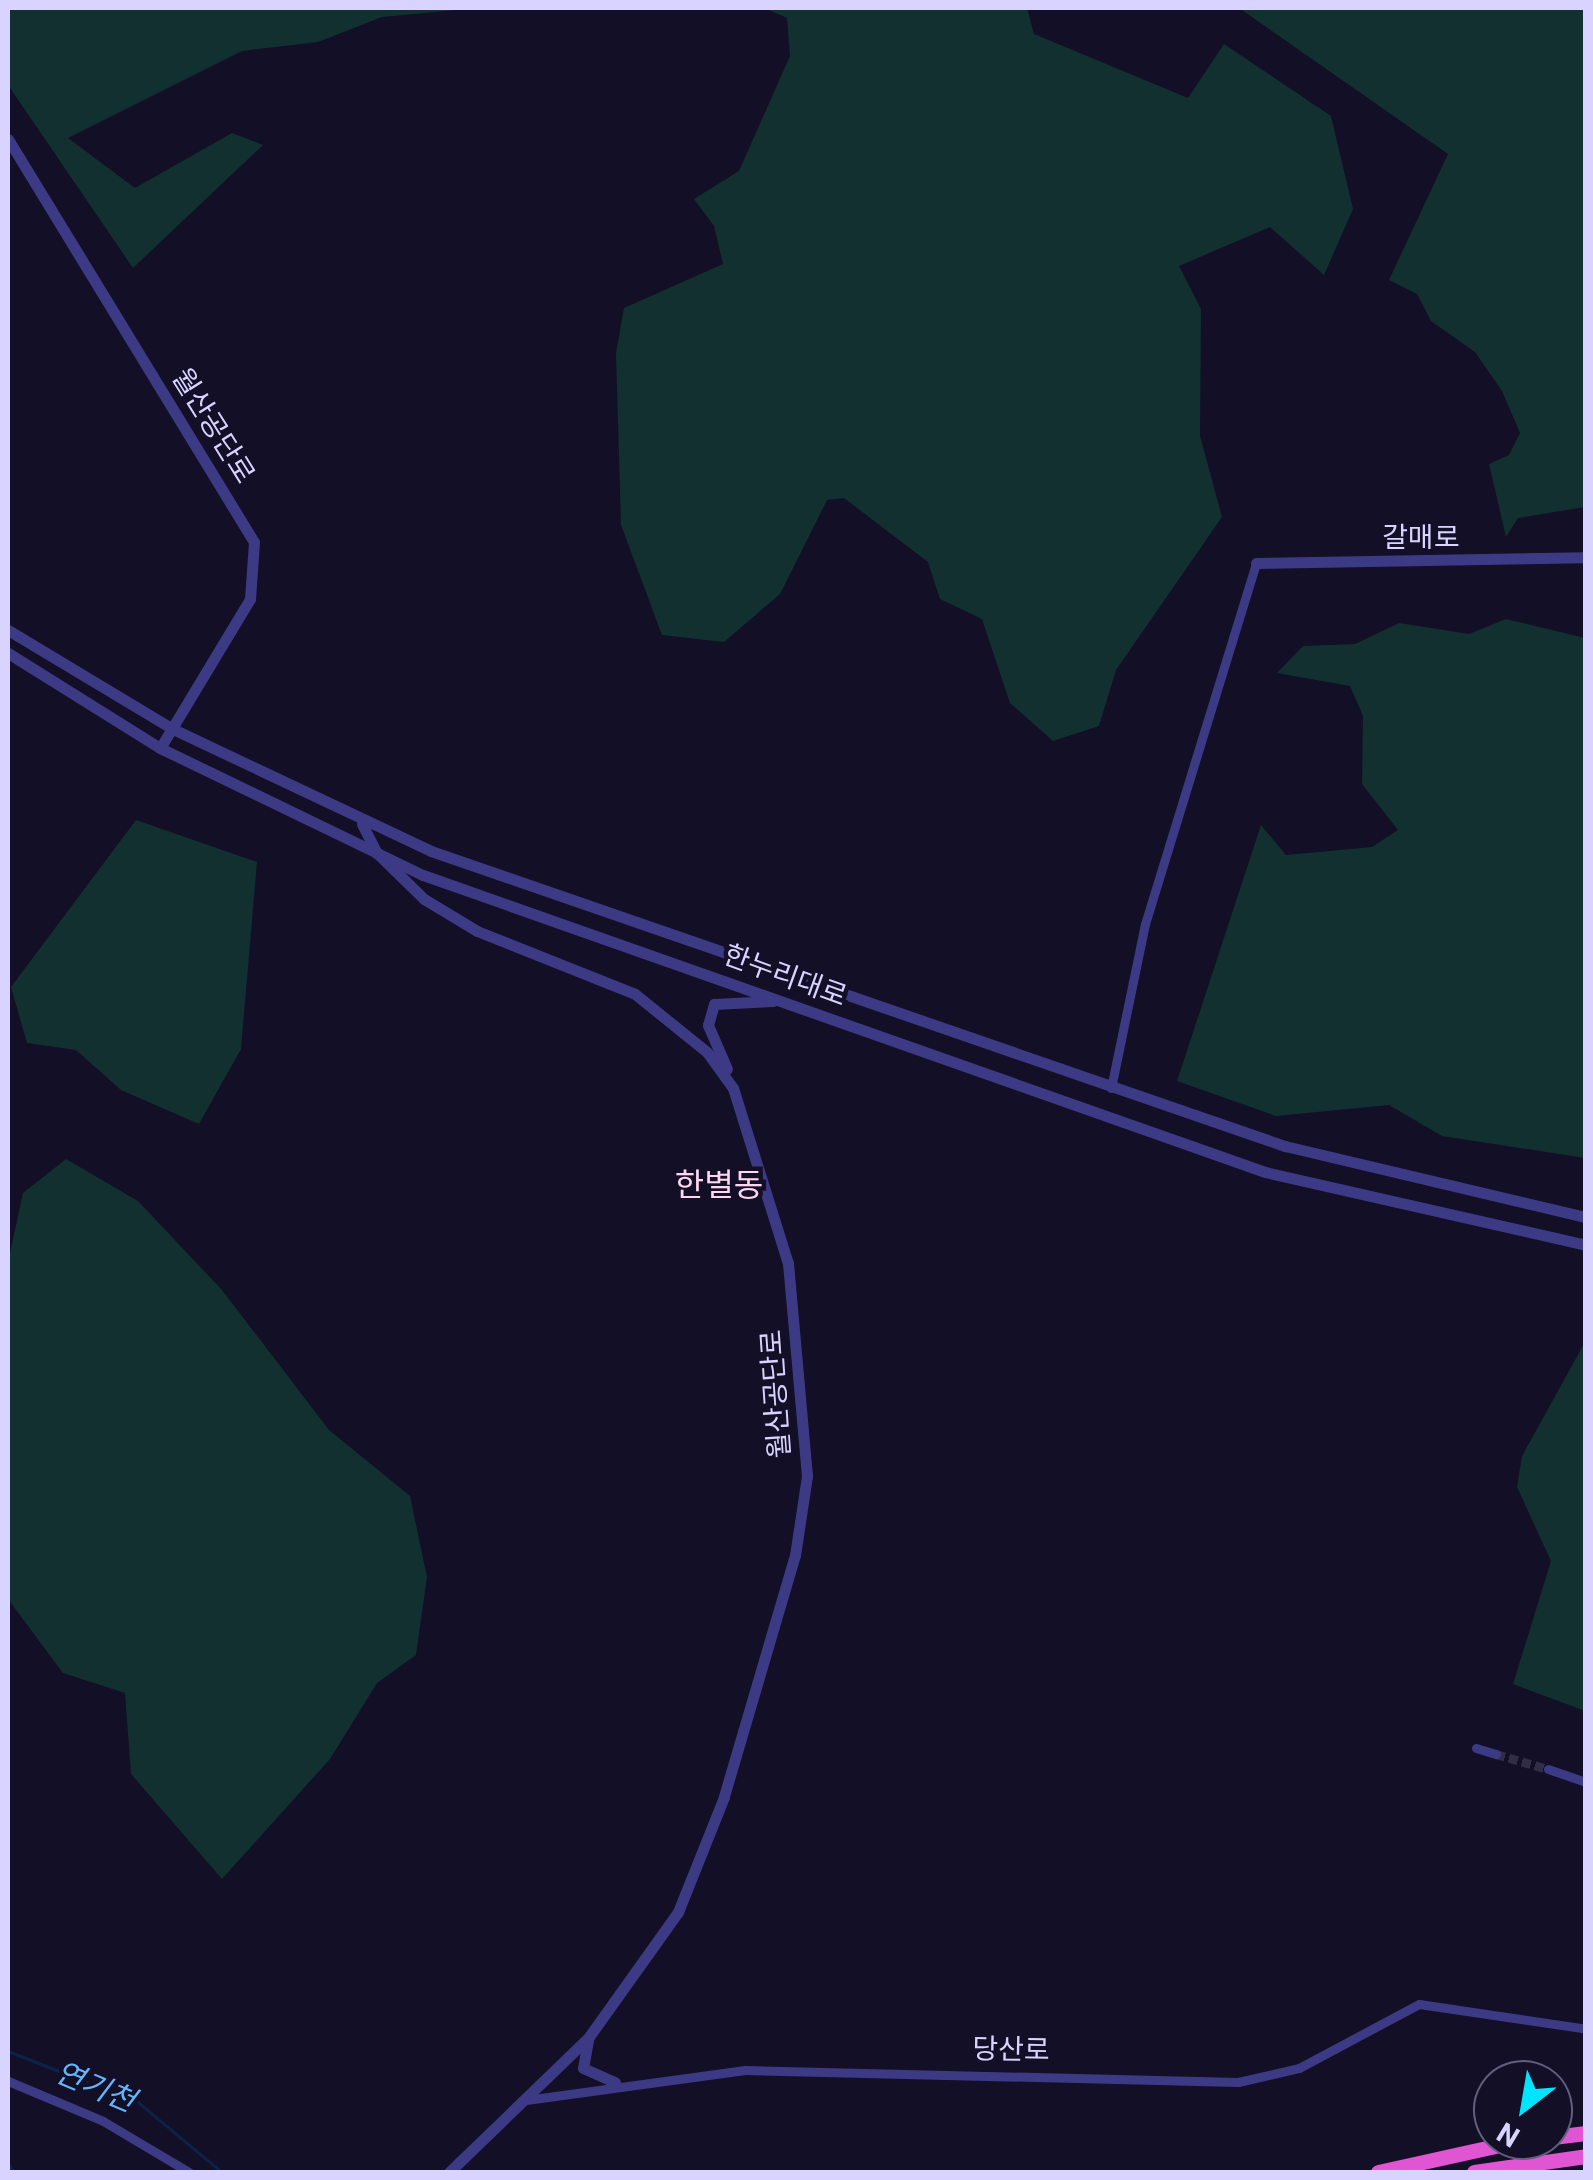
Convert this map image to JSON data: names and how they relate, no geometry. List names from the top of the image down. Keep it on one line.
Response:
{"streets":{"street":["월산공단로","갈매로","한누리대로","당산로"]},"crossings":[["월산공단로","한누리대로"],["월산공단로","당산로"]],"districts":["한별동"],"water":["연기천"],"north":"bottom left"}
